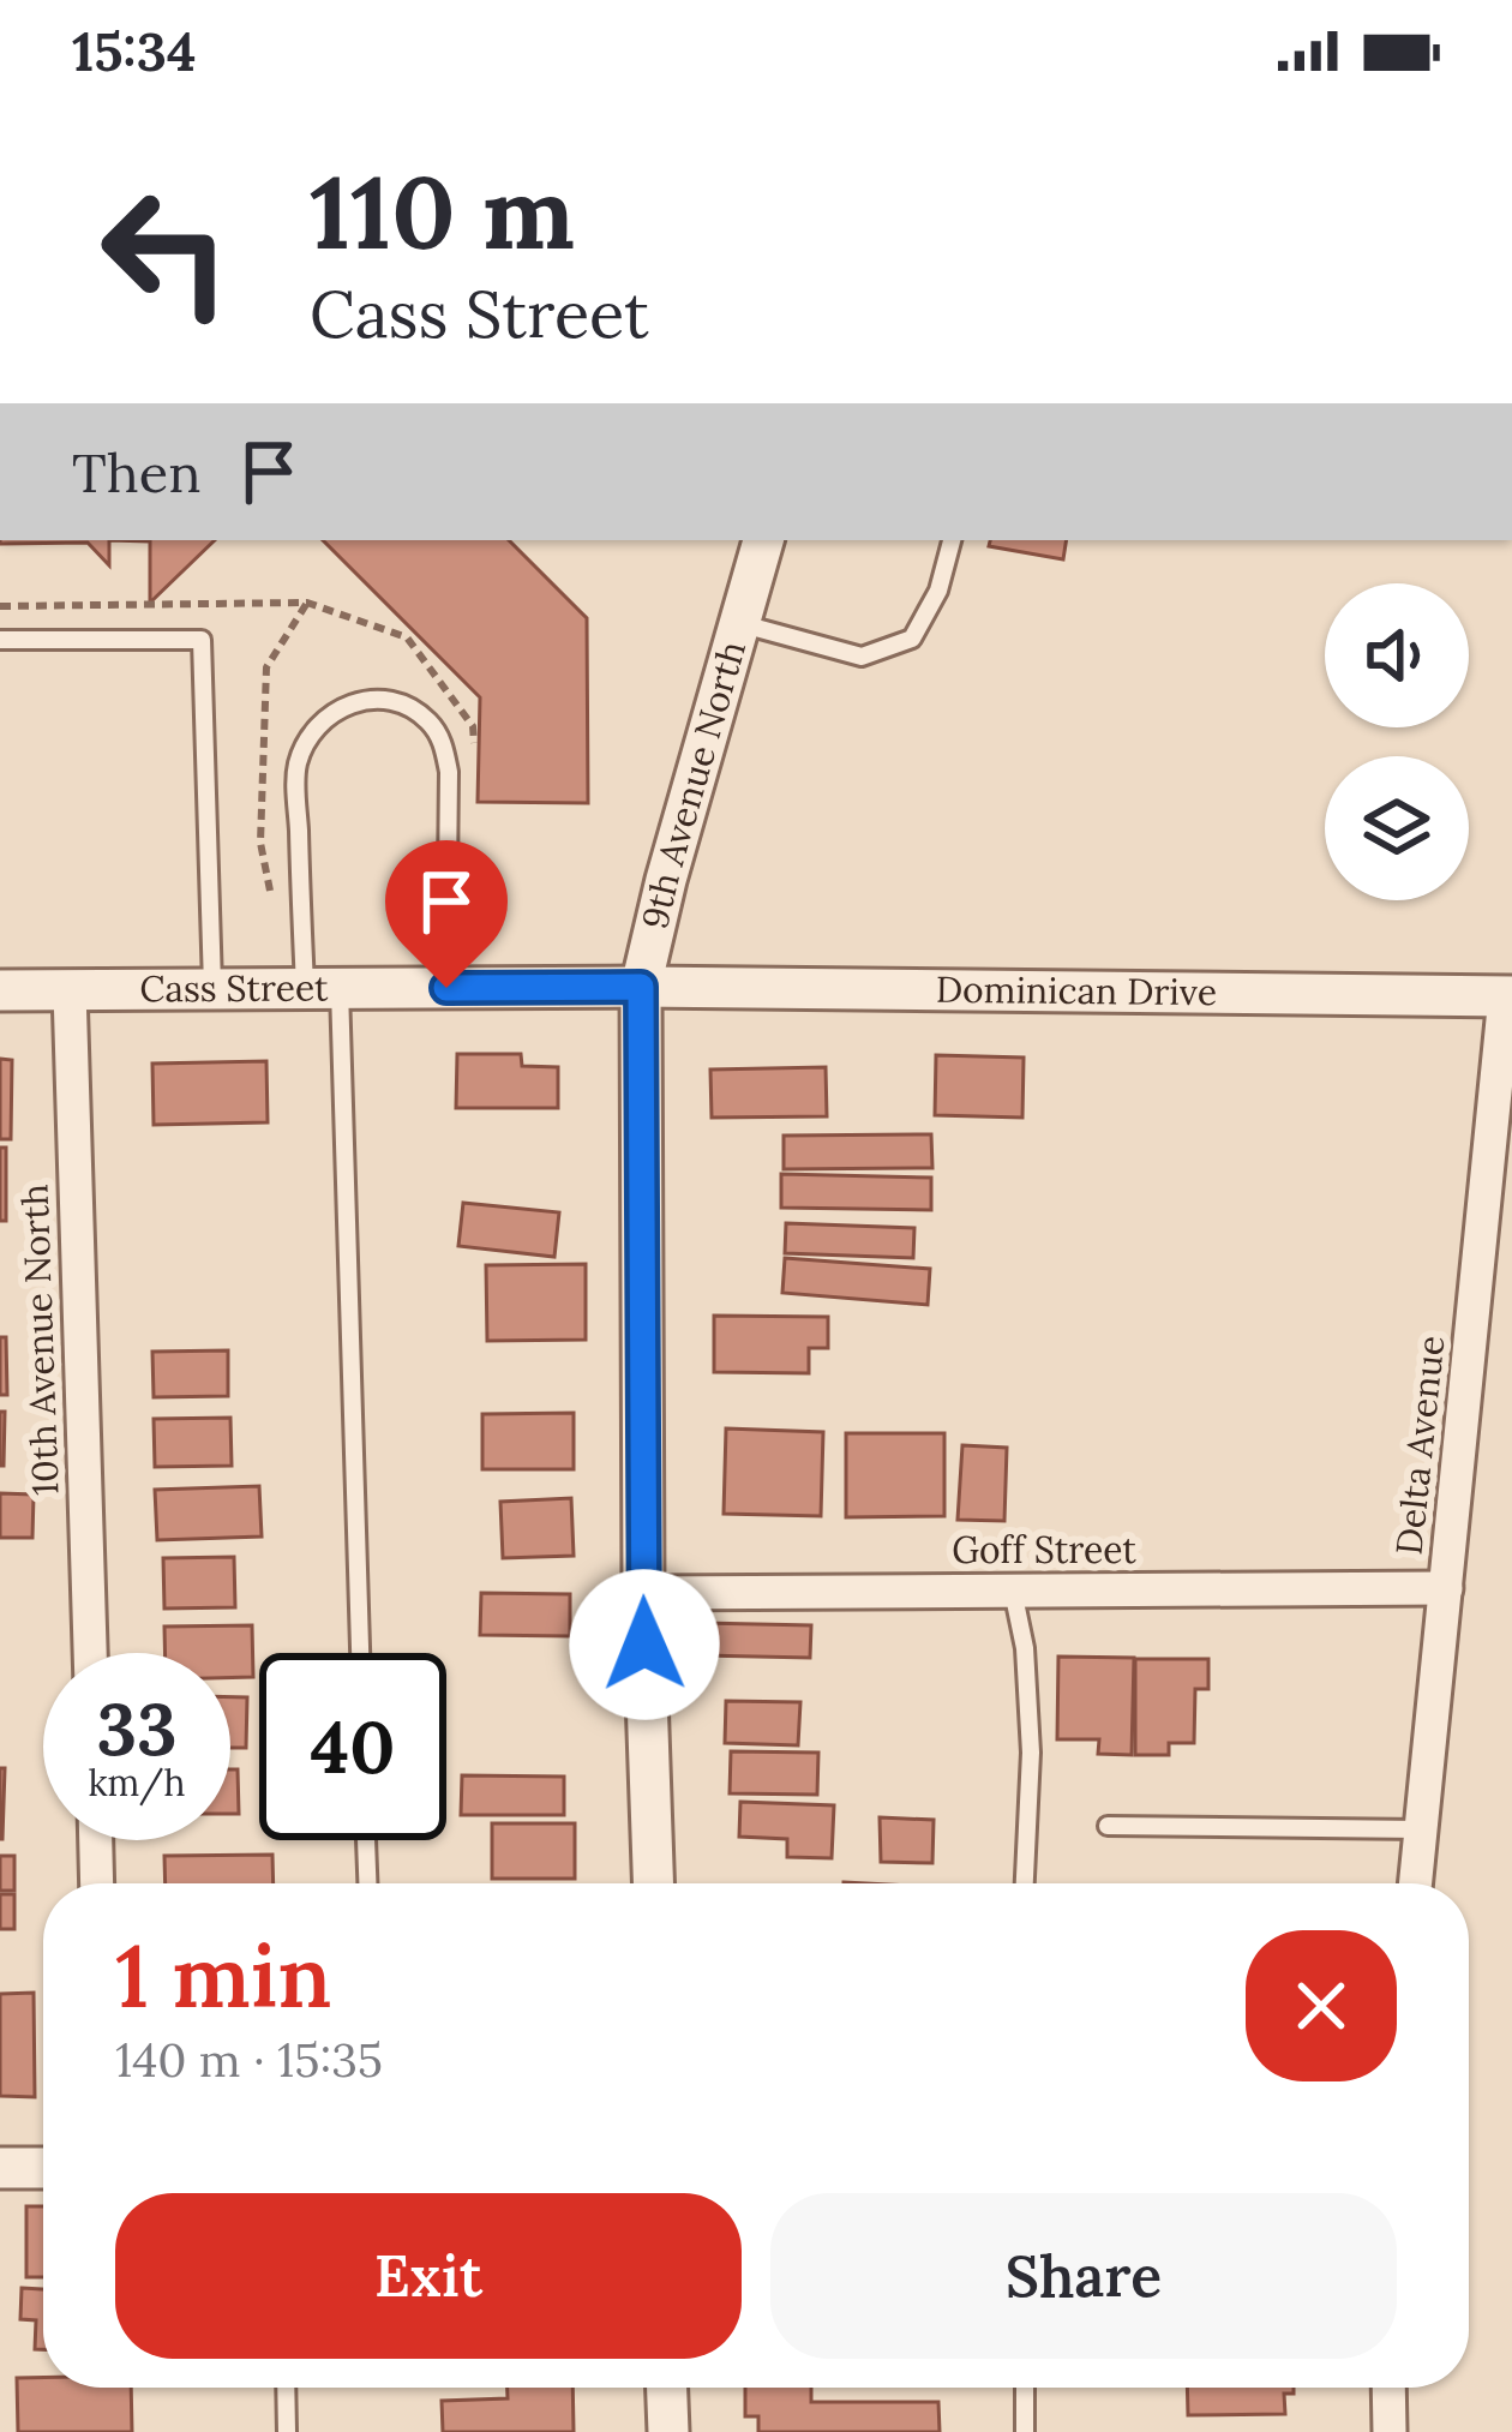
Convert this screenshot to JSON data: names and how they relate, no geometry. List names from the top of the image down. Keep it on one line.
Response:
{"streets":{"street":["9th Avenue North","Cass Street","Dominican Drive","10th Avenue North","Delta Avenue","Goff Street"]},"crossings":[["9th Avenue North","Cass Street"],["9th Avenue North","Dominican Drive"],["9th Avenue North","Goff Street"],["Cass Street","Dominican Drive"],["Cass Street","10th Avenue North"],["Dominican Drive","Delta Avenue"],["Delta Avenue","Goff Street"]],"page":{"status":"15:34","turn":["110 m","Cass Street"],"then":"Then","speed":"33 km/h","limit":"40","heading":["1 min","140 m · 15:35"],"buttons":["Exit","Share"]}}
